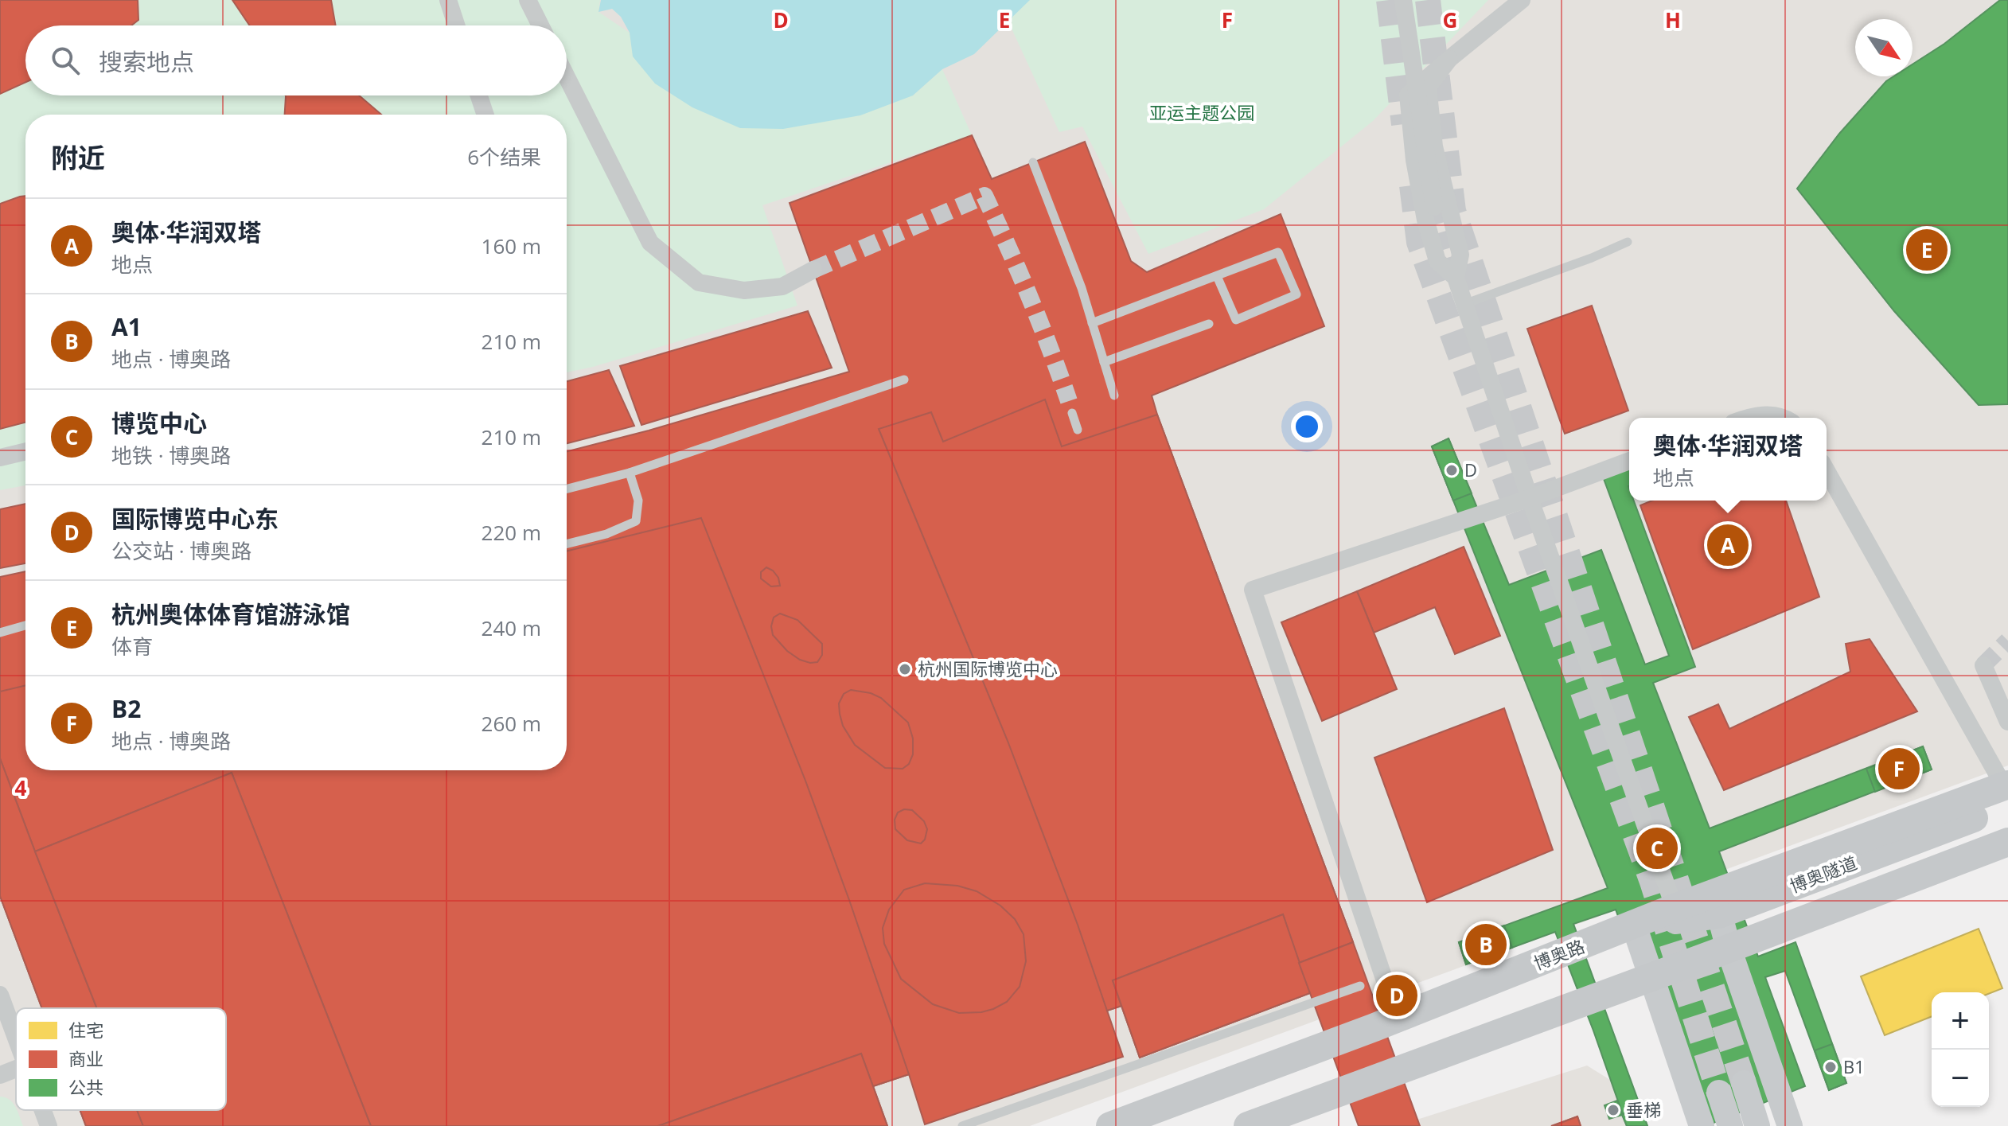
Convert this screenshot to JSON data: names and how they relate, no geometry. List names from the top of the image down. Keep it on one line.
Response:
{"streets":{"main road":["博奥路"]},"parks":["亚运主题公园"],"places":["D","杭州国际博览中心","B1","垂梯"],"legend":["住宅","商业","公共"],"north":"bottom right","page":{"search":"搜索地点","heading":["附近","6个结果"],"list":[{"mark":"A","name":"奥体·华润双塔","note":"地点","value":"160 m"},{"mark":"B","name":"A1","note":"地点 · 博奥路","value":"210 m"},{"mark":"C","name":"博览中心","note":"地铁 · 博奥路","value":"210 m"},{"mark":"D","name":"国际博览中心东","note":"公交站 · 博奥路","value":"220 m"},{"mark":"E","name":"杭州奥体体育馆游泳馆","note":"体育","value":"240 m"},{"mark":"F","name":"B2","note":"地点 · 博奥路","value":"260 m"}],"pins":["E","A","F","C","B","D"],"popup":["奥体·华润双塔","地点"],"map_buttons":["+","−"]},"grid":{"columns":["D","E","F","G","H"],"rows":["4"]}}
